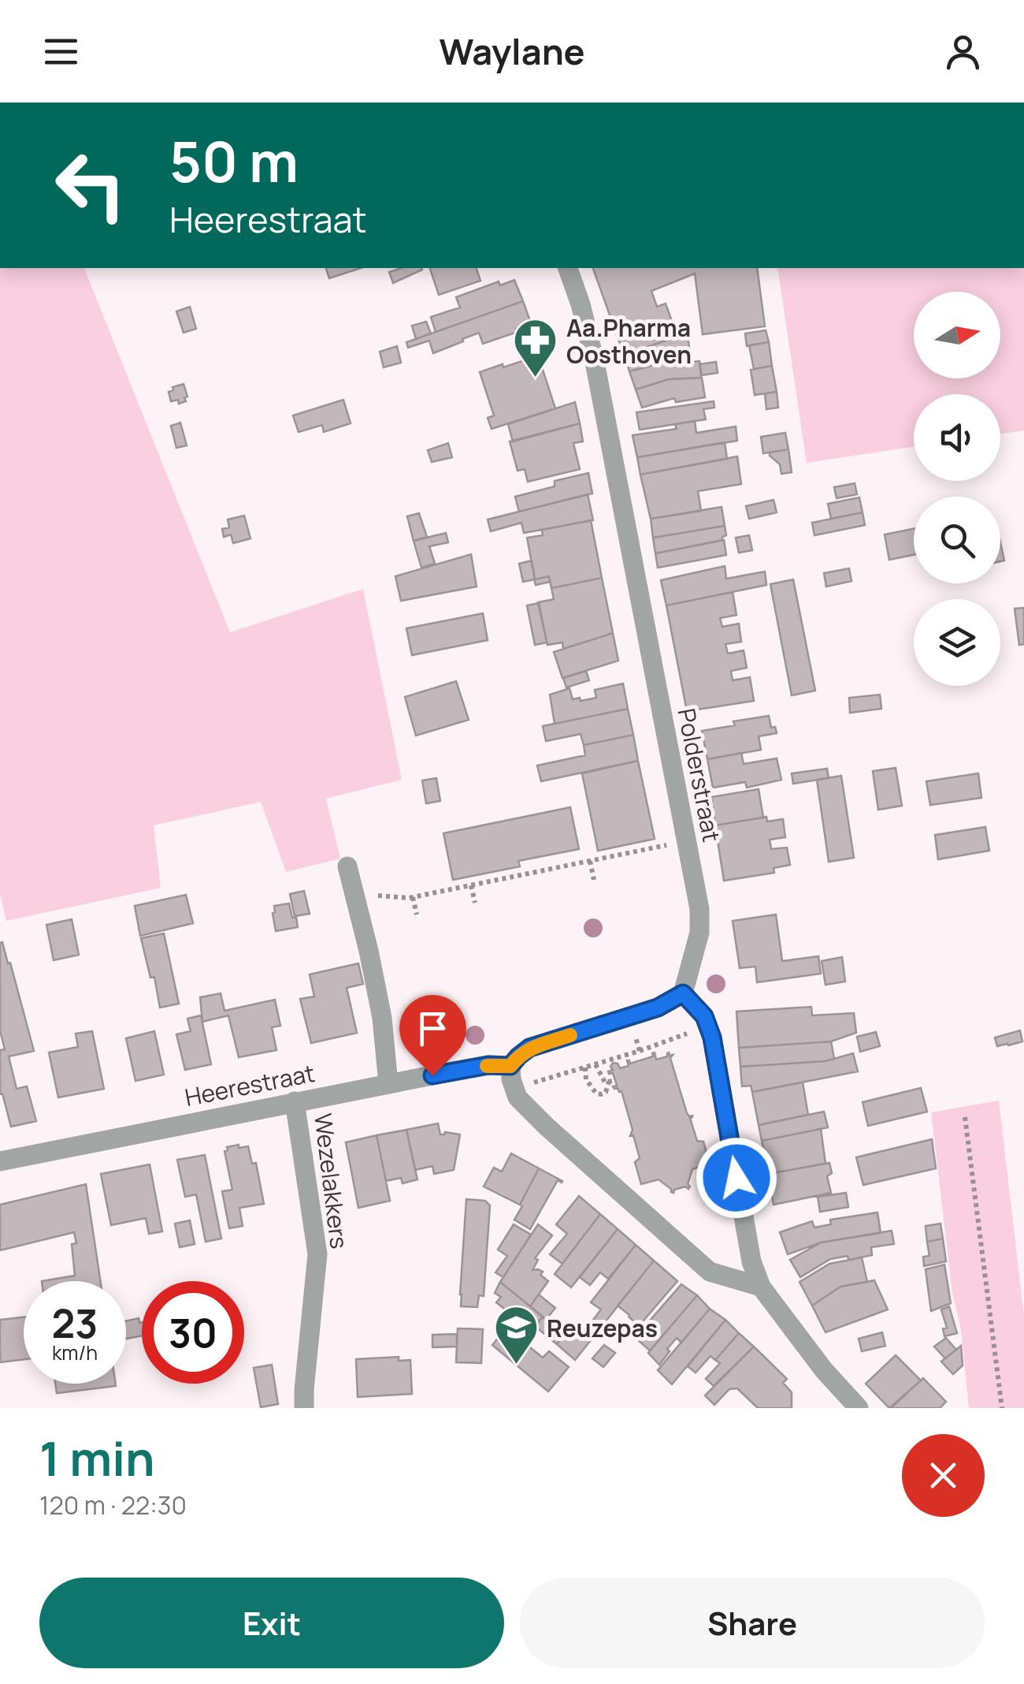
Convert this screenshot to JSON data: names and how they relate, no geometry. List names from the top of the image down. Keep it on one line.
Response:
{"streets":{"street":["Polderstraat","Heerestraat","Wezelakkers"]},"crossings":[["Heerestraat","Wezelakkers"]],"places":{"pharmacy":["Aa.Pharma Oosthoven"],"school or university":["Reuzepas"]},"north":"right","page":{"header":"Waylane","turn":["50 m","Heerestraat"],"speed":"23 km/h","limit":"30","heading":["1 min","120 m · 22:30"],"buttons":["Exit","Share"]}}
